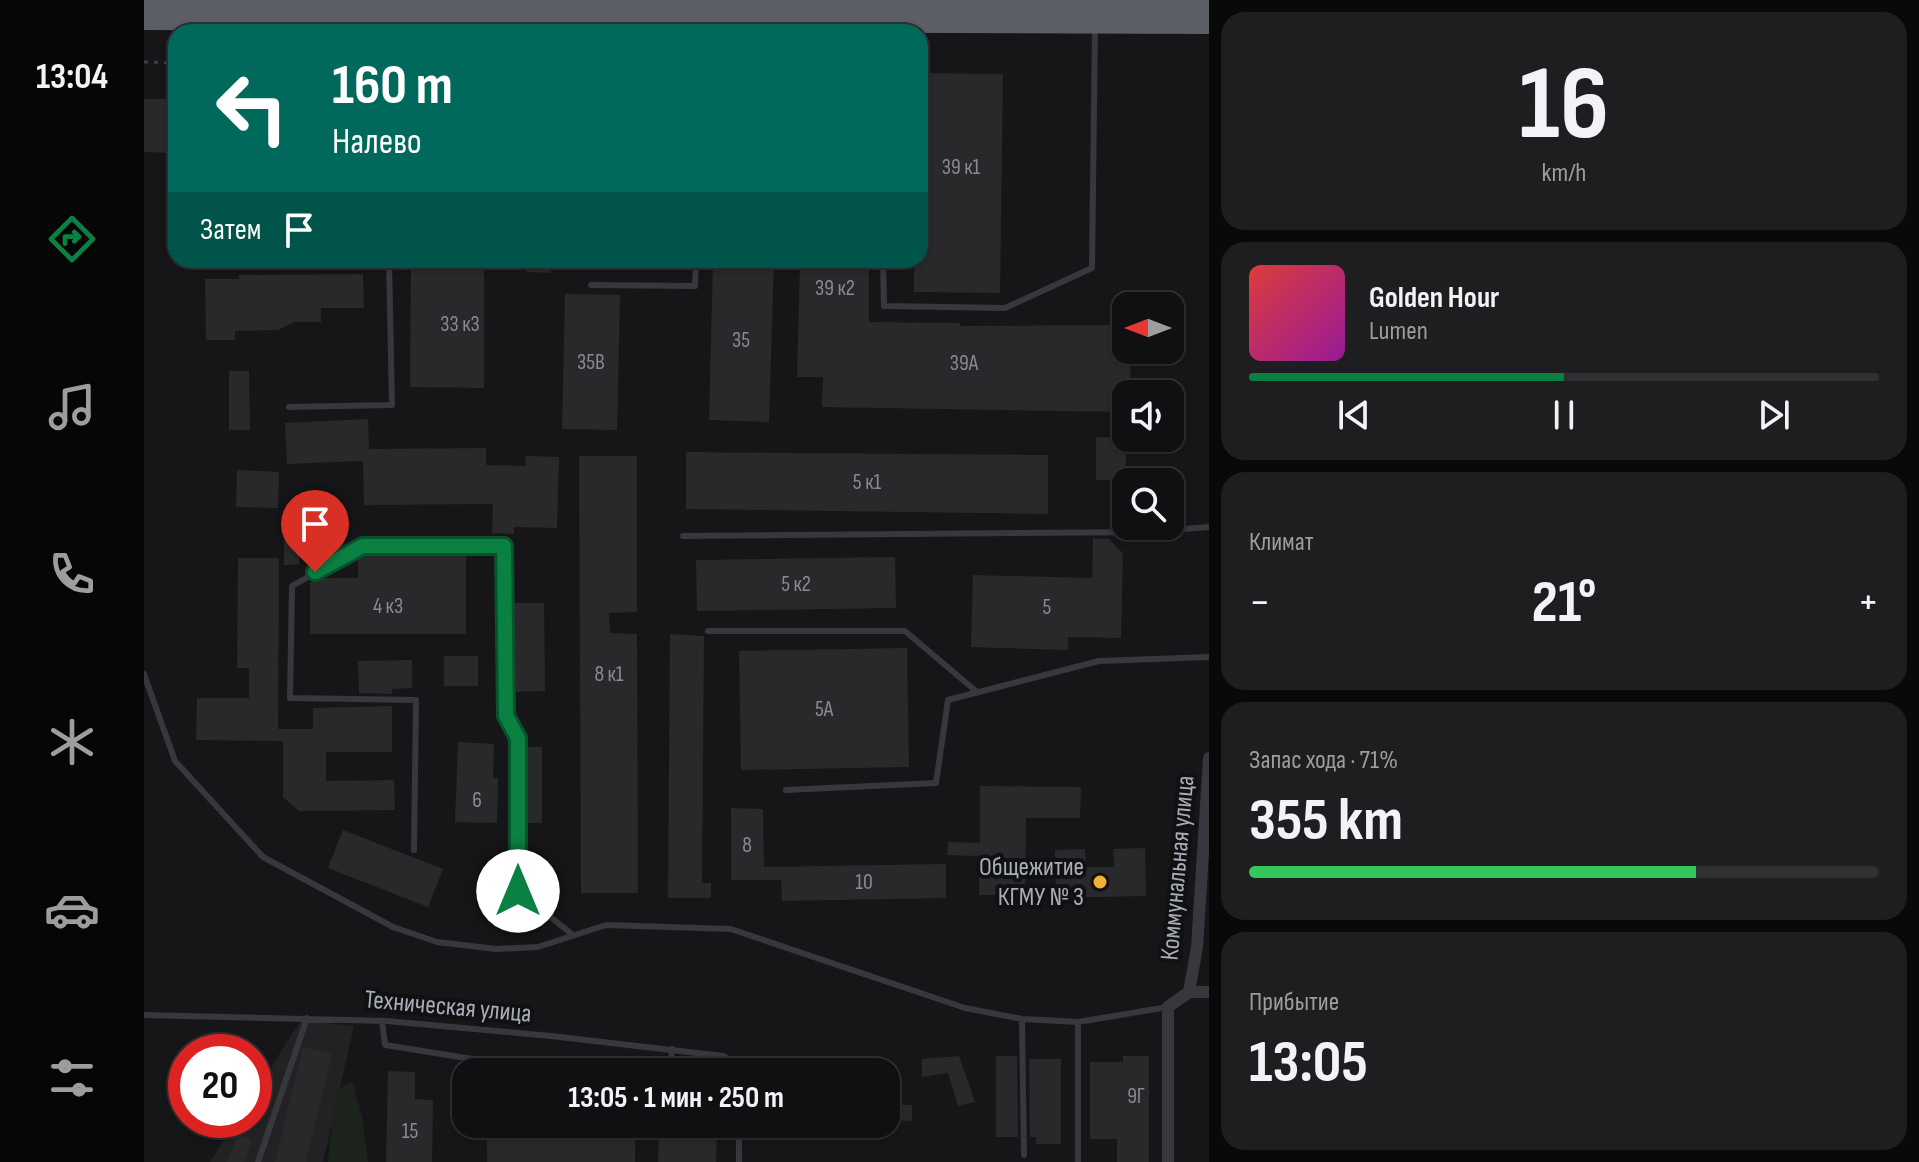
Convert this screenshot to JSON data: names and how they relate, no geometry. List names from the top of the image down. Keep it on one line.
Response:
{"streets":{"street":["Коммунальная улица"],"lane":["Техническая улица"]},"places":["Общежитие КГМУ № 3"],"house_numbers":["39 к1","39 к2","33 к3","35","35В","39А","5 к1","5 к2","4 к3","5","8 к1","5А","6","8","10","9Г","15"],"north":"left","page":{"tabs":"13:04","tile":[["16","km/h"],"Климат",["Запас хода · 71%","355 km"],["Прибытие","13:05"]],"turn":["160 m","Налево"],"then":"Затем","song":["Golden Hour","Lumen"],"heat":["−","21°","+"],"limit":"20","trip":"13:05 · 1 мин · 250 m"}}
